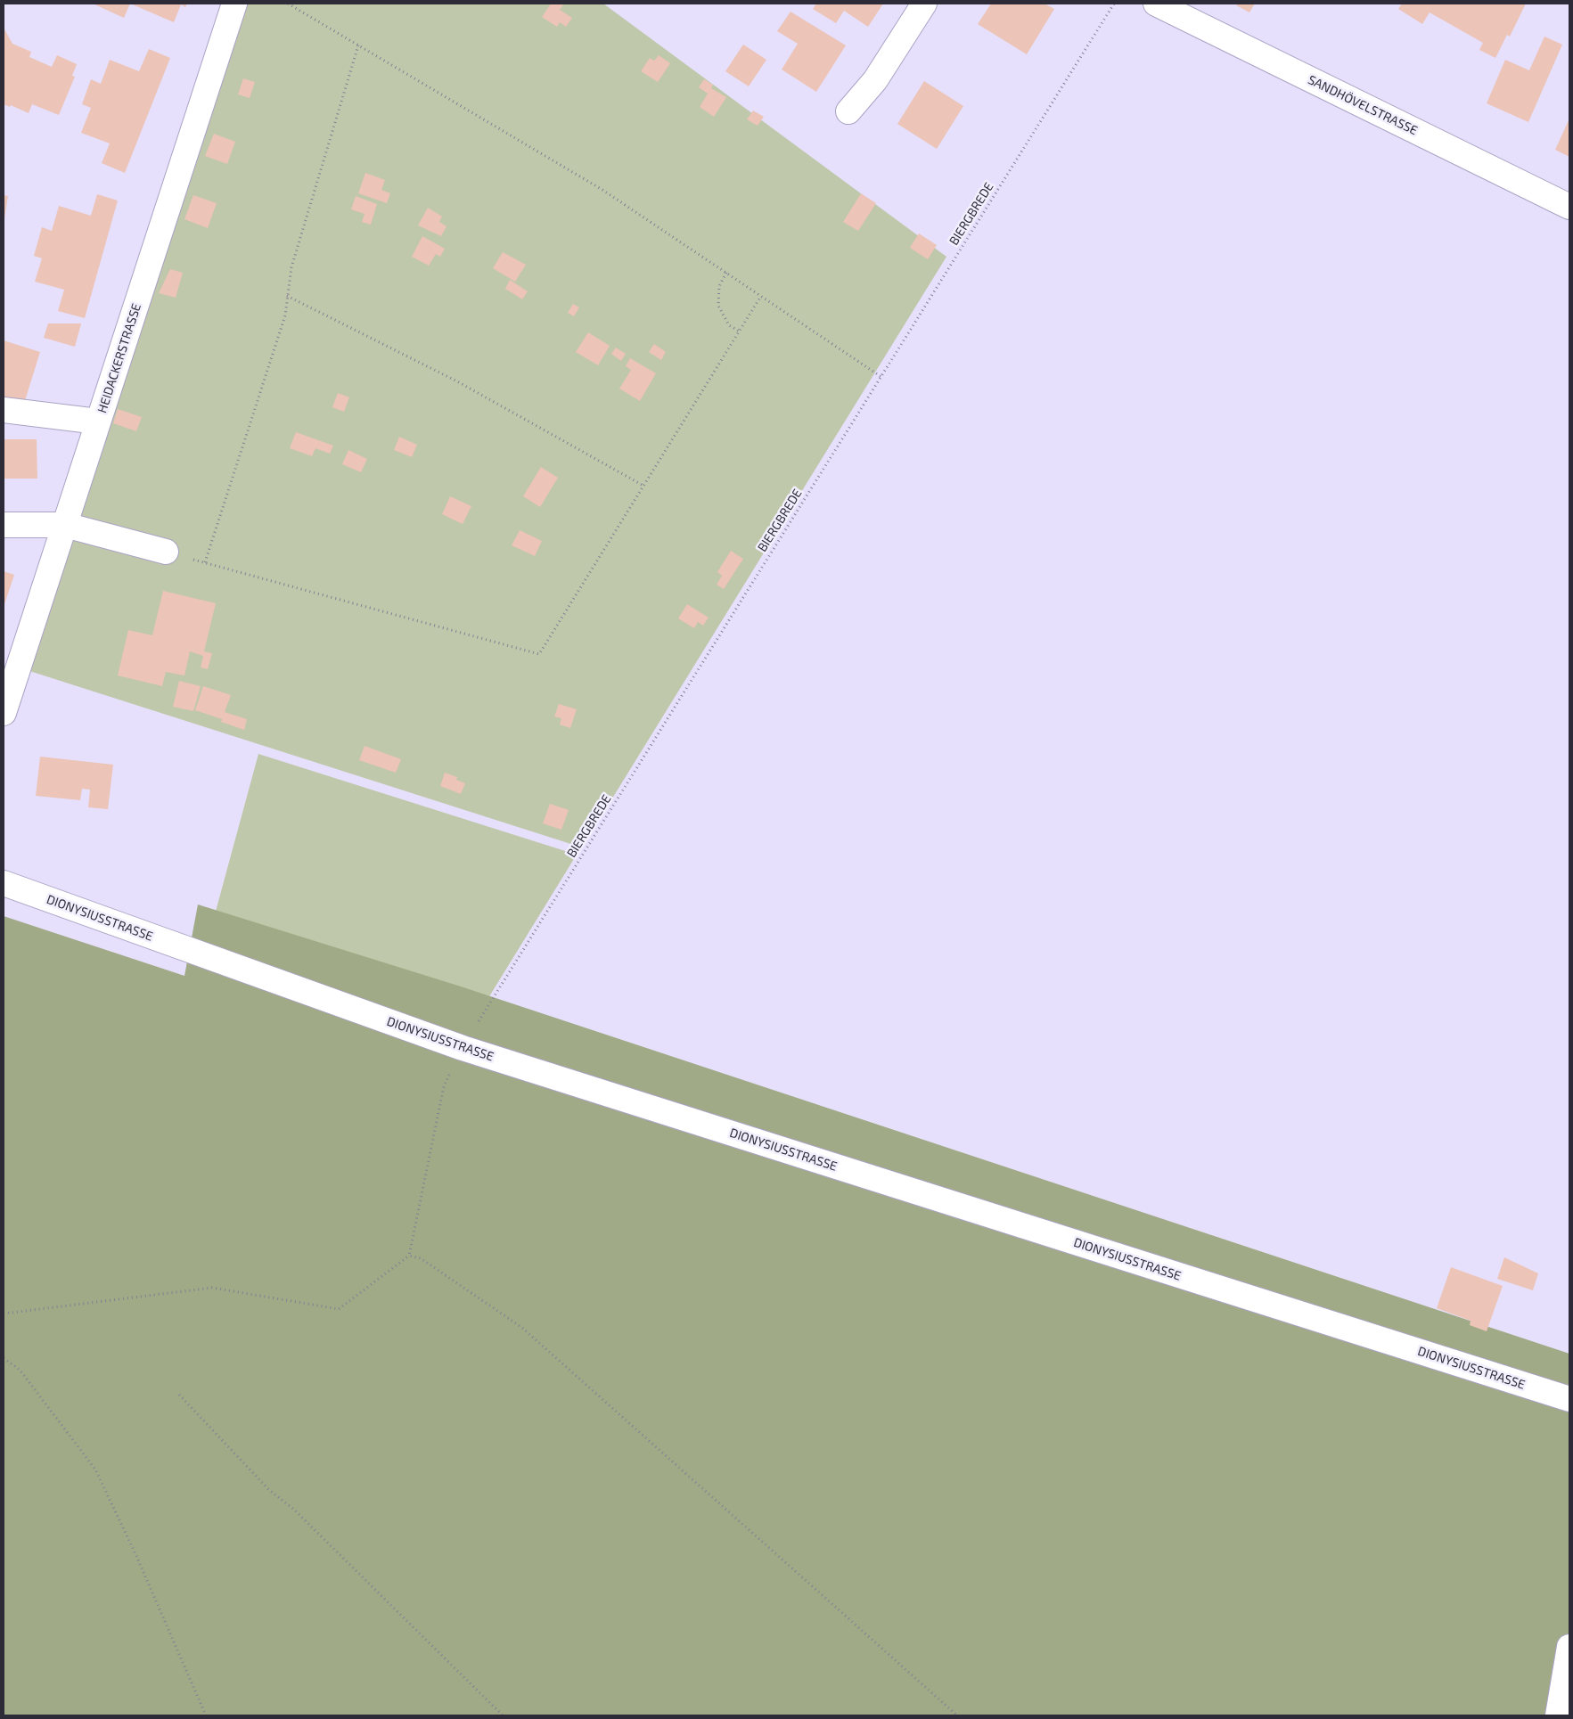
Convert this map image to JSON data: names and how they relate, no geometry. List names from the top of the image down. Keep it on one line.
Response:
{"streets":{"street":["SANDHÖVELSTRASSE","HEIDACKERSTRASSE","DIONYSIUSSTRASSE"],"path":["BIERGBREDE"]},"crossings":[["BIERGBREDE","DIONYSIUSSTRASSE"]]}
